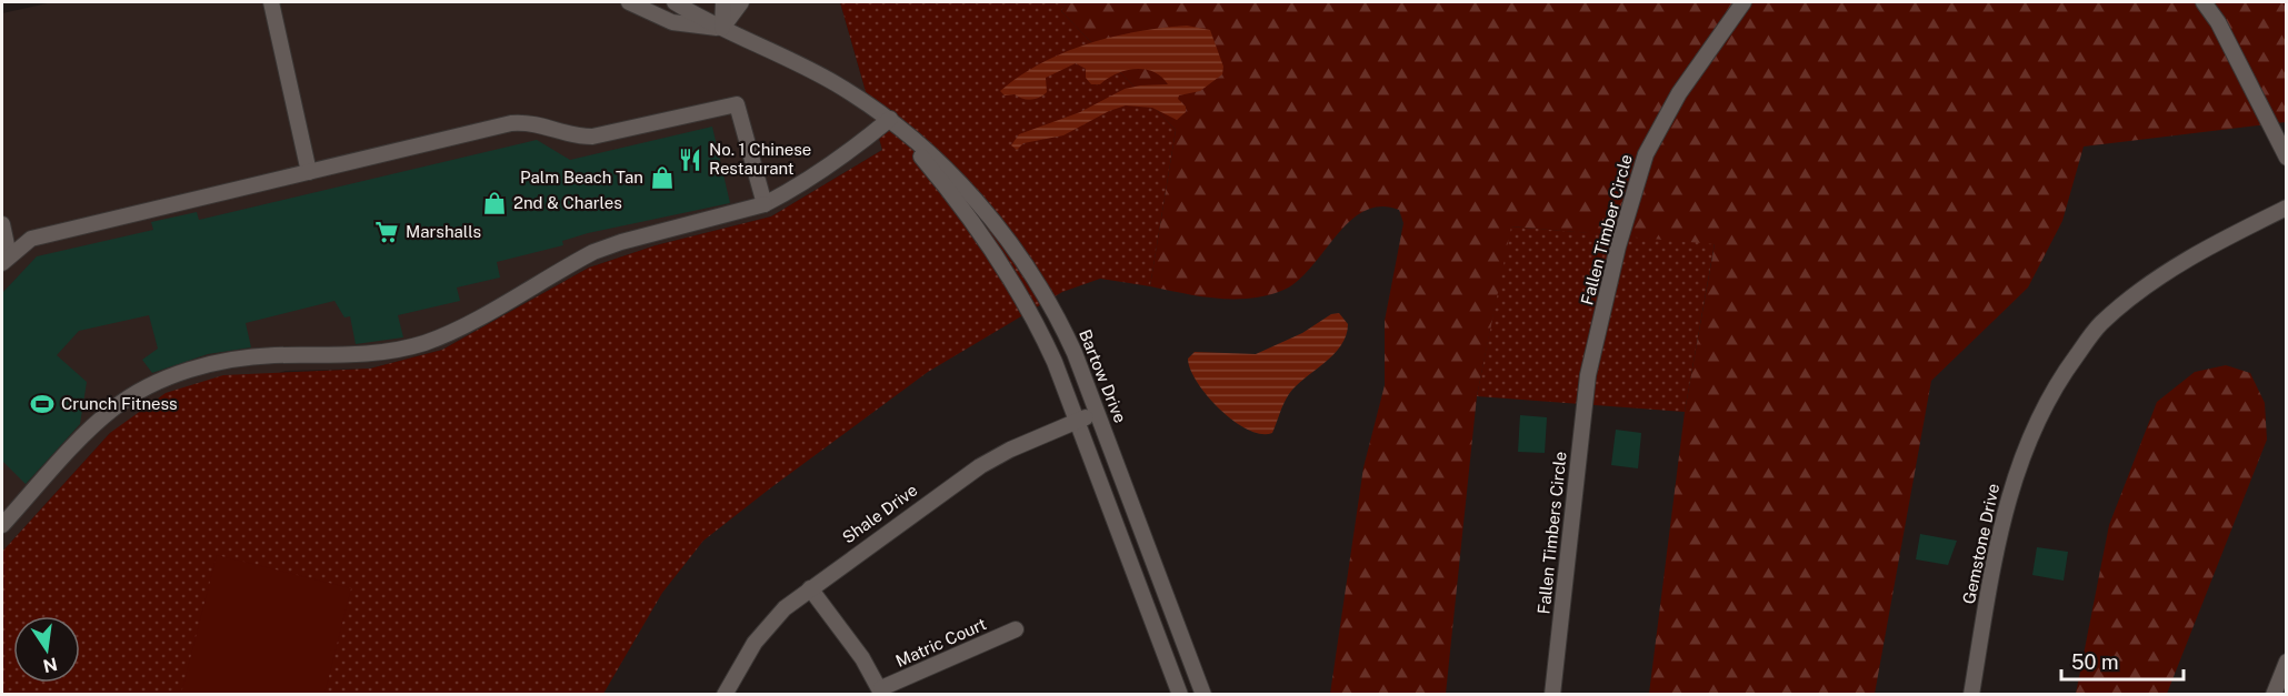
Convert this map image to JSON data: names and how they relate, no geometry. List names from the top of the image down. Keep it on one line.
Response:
{"streets":{"street":["Fallen Timber Circle","Bartow Drive","Shale Drive","Fallen Timbers Circle","Gemstone Drive","Matric Court"]},"crossings":[["Fallen Timber Circle","Fallen Timbers Circle"],["Bartow Drive","Shale Drive"]],"places":{"restaurant":["No. 1 Chinese Restaurant"],"shop":["Palm Beach Tan","2nd & Charles"],"supermarket":["Marshalls"],"sports":["Crunch Fitness"]},"scale_bar":"50 m","north":"bottom"}
